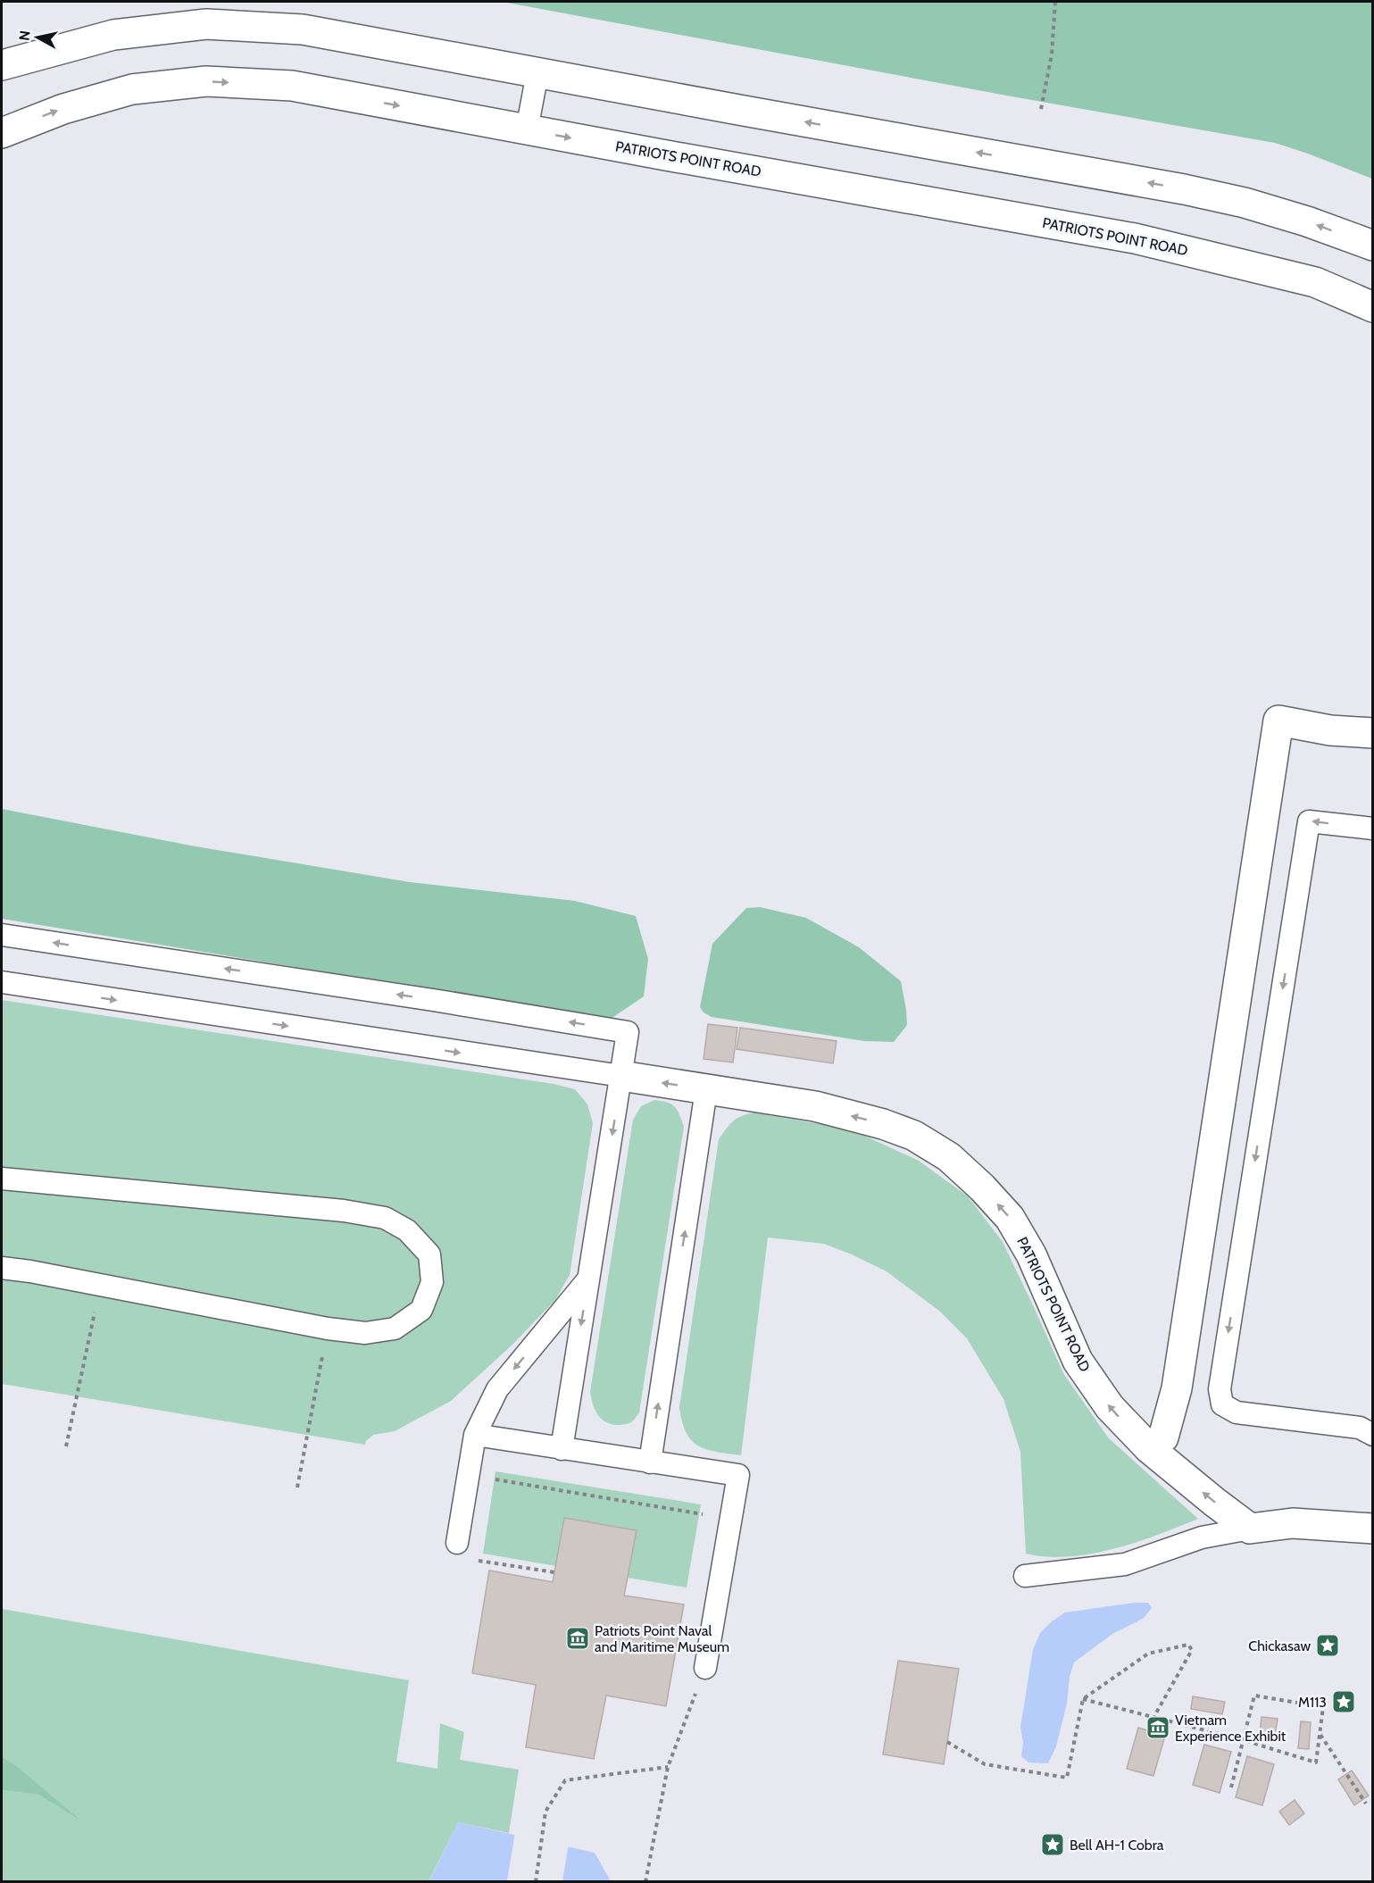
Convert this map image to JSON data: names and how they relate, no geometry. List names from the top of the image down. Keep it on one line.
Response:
{"streets":{"street":["PATRIOTS POINT ROAD"]},"places":{"museum":["Patriots Point Naval and Maritime Museum","Vietnam Experience Exhibit"],"place":["Chickasaw","M113","Bell AH-1 Cobra"]},"north":"left"}
